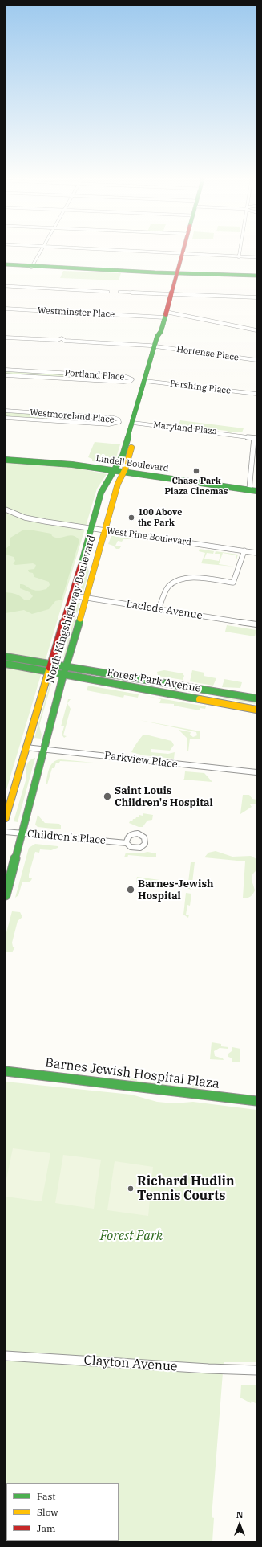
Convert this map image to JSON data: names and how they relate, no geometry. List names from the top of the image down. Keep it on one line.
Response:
{"streets":{"main road":["Lindell Boulevard","North Kingshighway Boulevard","Forest Park Avenue","Barnes Jewish Hospital Plaza"],"street":["Westminster Place","Hortense Place","Portland Place","Pershing Place","Westmoreland Place","Maryland Plaza","West Pine Boulevard","Laclede Avenue","Parkview Place","Children's Place","Clayton Avenue"]},"crossings":[["Westminster Place","North Kingshighway Boulevard"],["Hortense Place","North Kingshighway Boulevard"],["Pershing Place","North Kingshighway Boulevard"],["Maryland Plaza","North Kingshighway Boulevard"],["Lindell Boulevard","North Kingshighway Boulevard"],["West Pine Boulevard","North Kingshighway Boulevard"],["North Kingshighway Boulevard","Laclede Avenue"],["North Kingshighway Boulevard","Forest Park Avenue"],["North Kingshighway Boulevard","Parkview Place"],["North Kingshighway Boulevard","Children's Place"]],"parks":["Forest Park"],"places":["Chase Park Plaza Cinemas","100 Above the Park","Saint Louis Children's Hospital","Barnes-Jewish Hospital","Richard Hudlin Tennis Courts"],"legend":["Fast","Slow","Jam"],"north":"top"}
